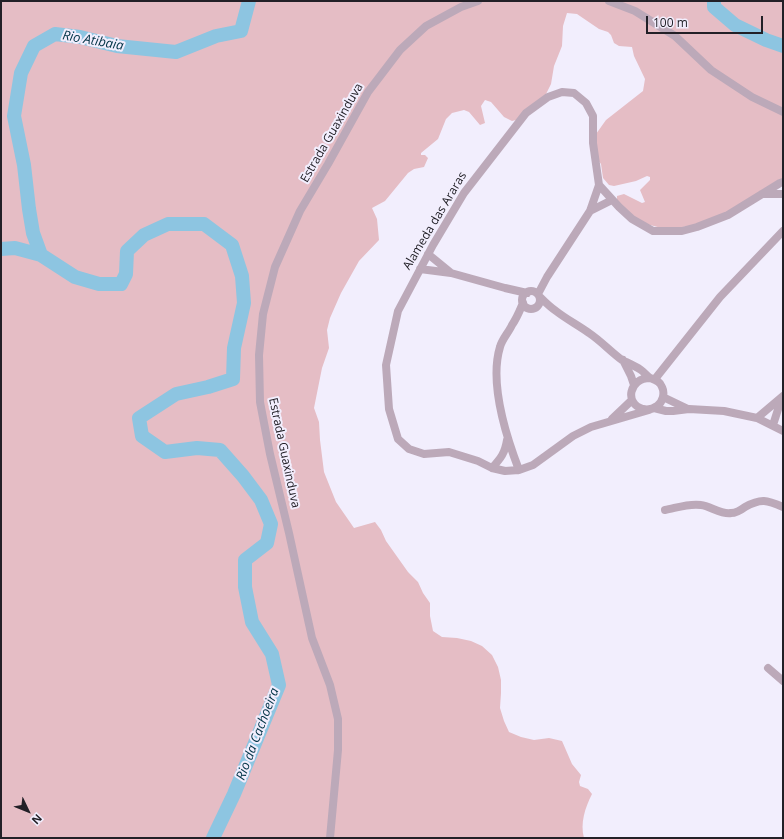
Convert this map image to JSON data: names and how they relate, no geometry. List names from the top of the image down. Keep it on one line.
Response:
{"streets":{"street":["Estrada Guaxinduva","Alameda das Araras"]},"water":["Rio Atibaia","Rio da Cachoeira"],"scale_bar":"100 m","north":"bottom right"}
